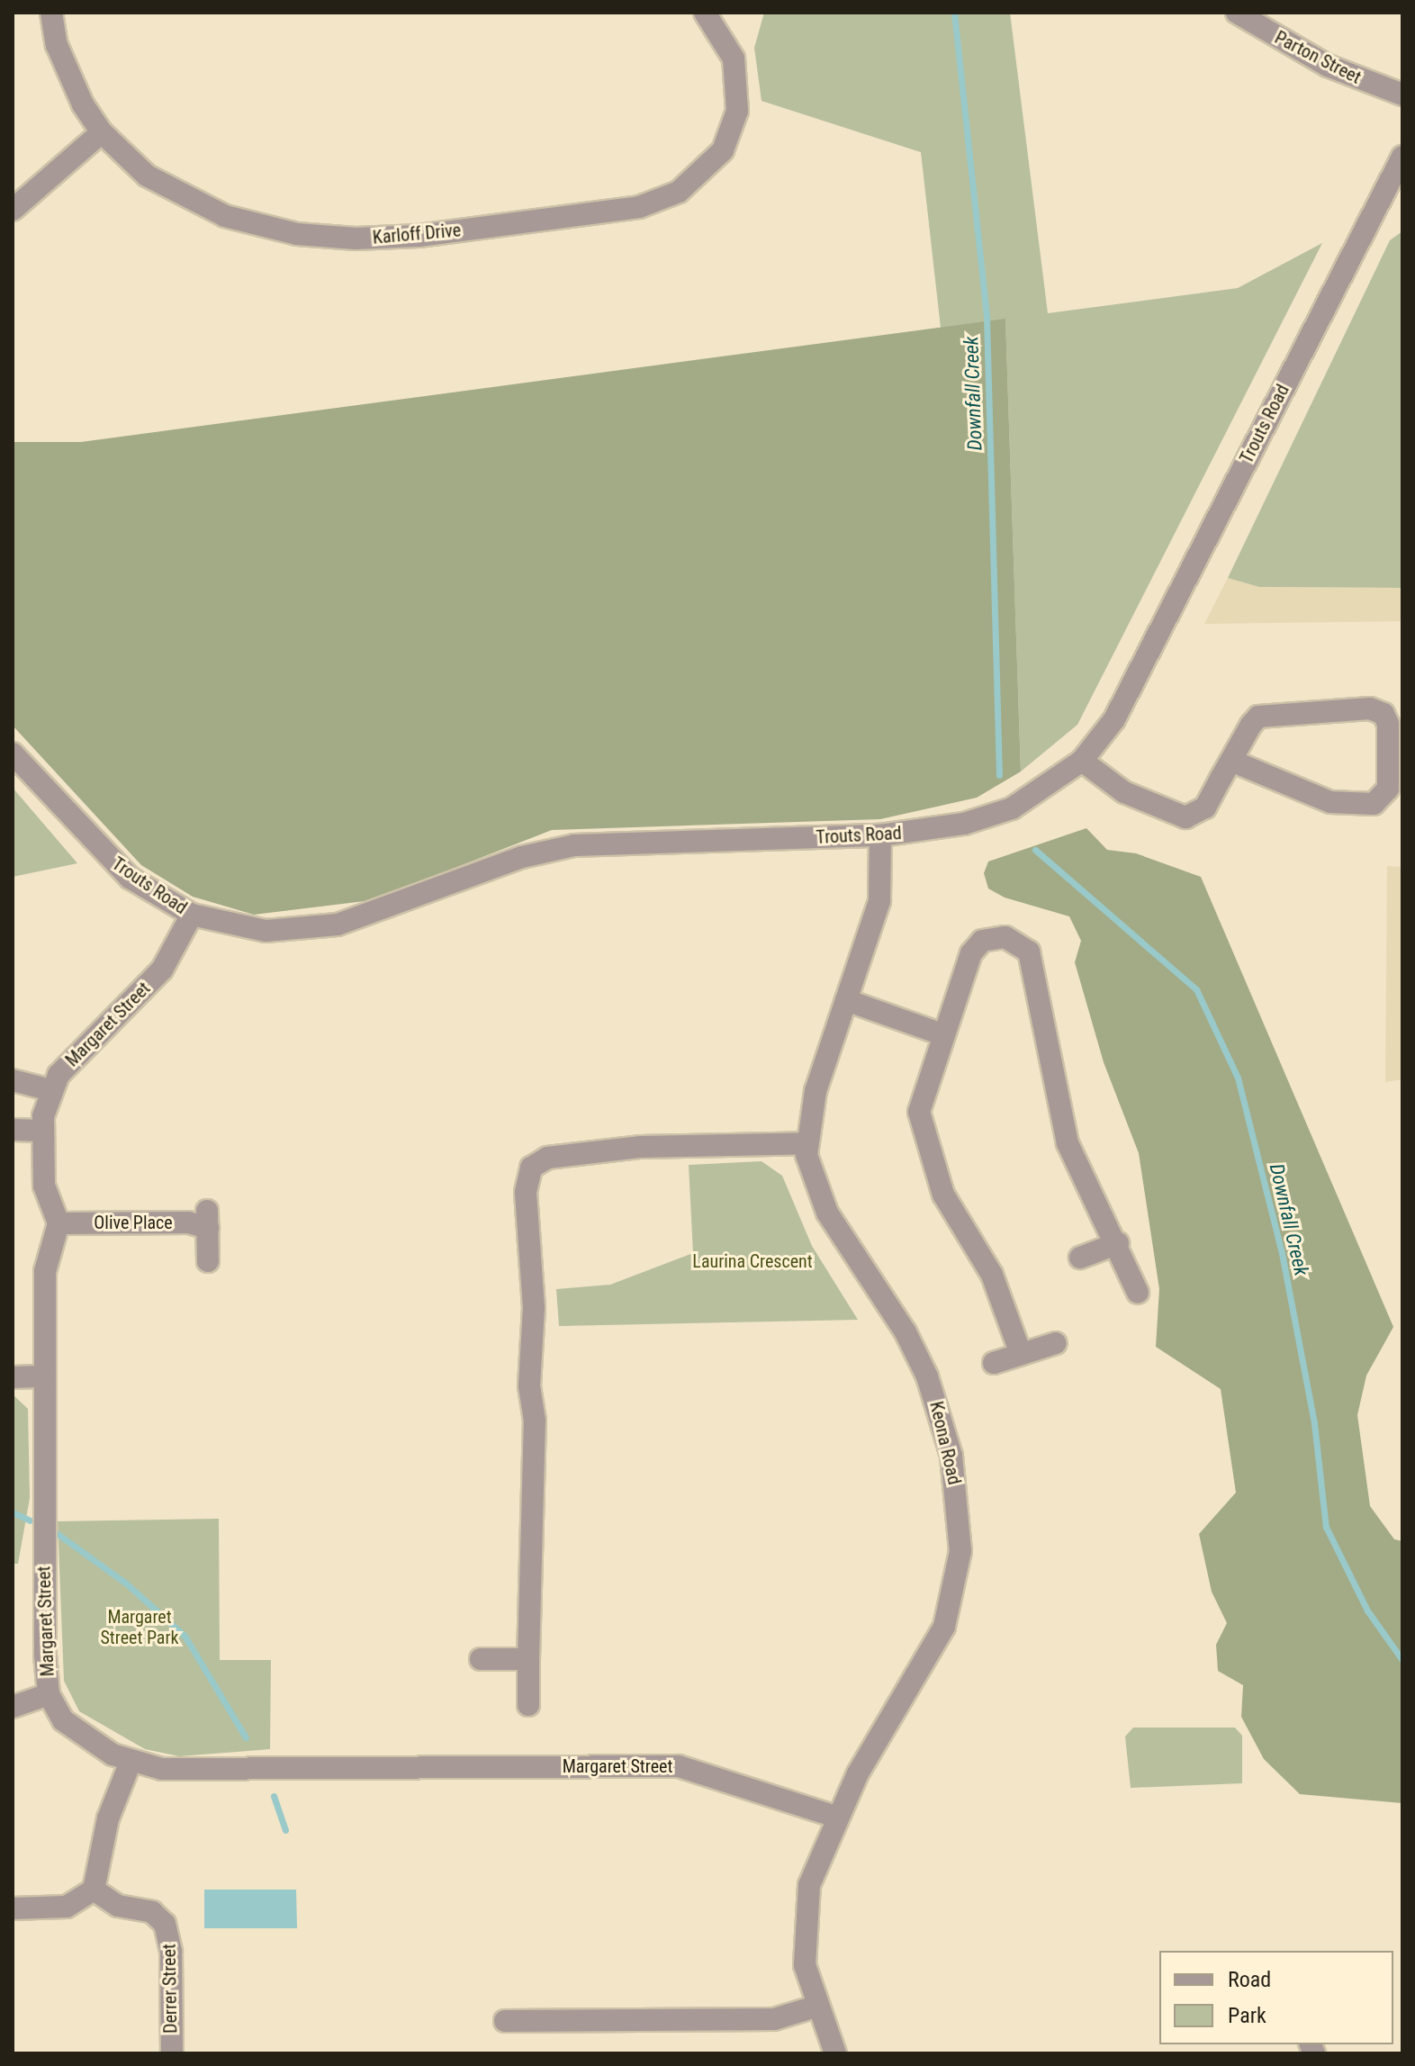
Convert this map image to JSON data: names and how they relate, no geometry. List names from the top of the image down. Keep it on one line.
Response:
{"streets":{"street":["Parton Street","Karloff Drive","Trouts Road","Margaret Street","Olive Place","Keona Road","Derrer Street"]},"crossings":[["Trouts Road","Margaret Street"],["Trouts Road","Keona Road"],["Margaret Street","Olive Place"],["Margaret Street","Keona Road"]],"water":["Downfall Creek"],"parks":["Laurina Crescent","Margaret Street Park"],"legend":["Road","Park"]}
